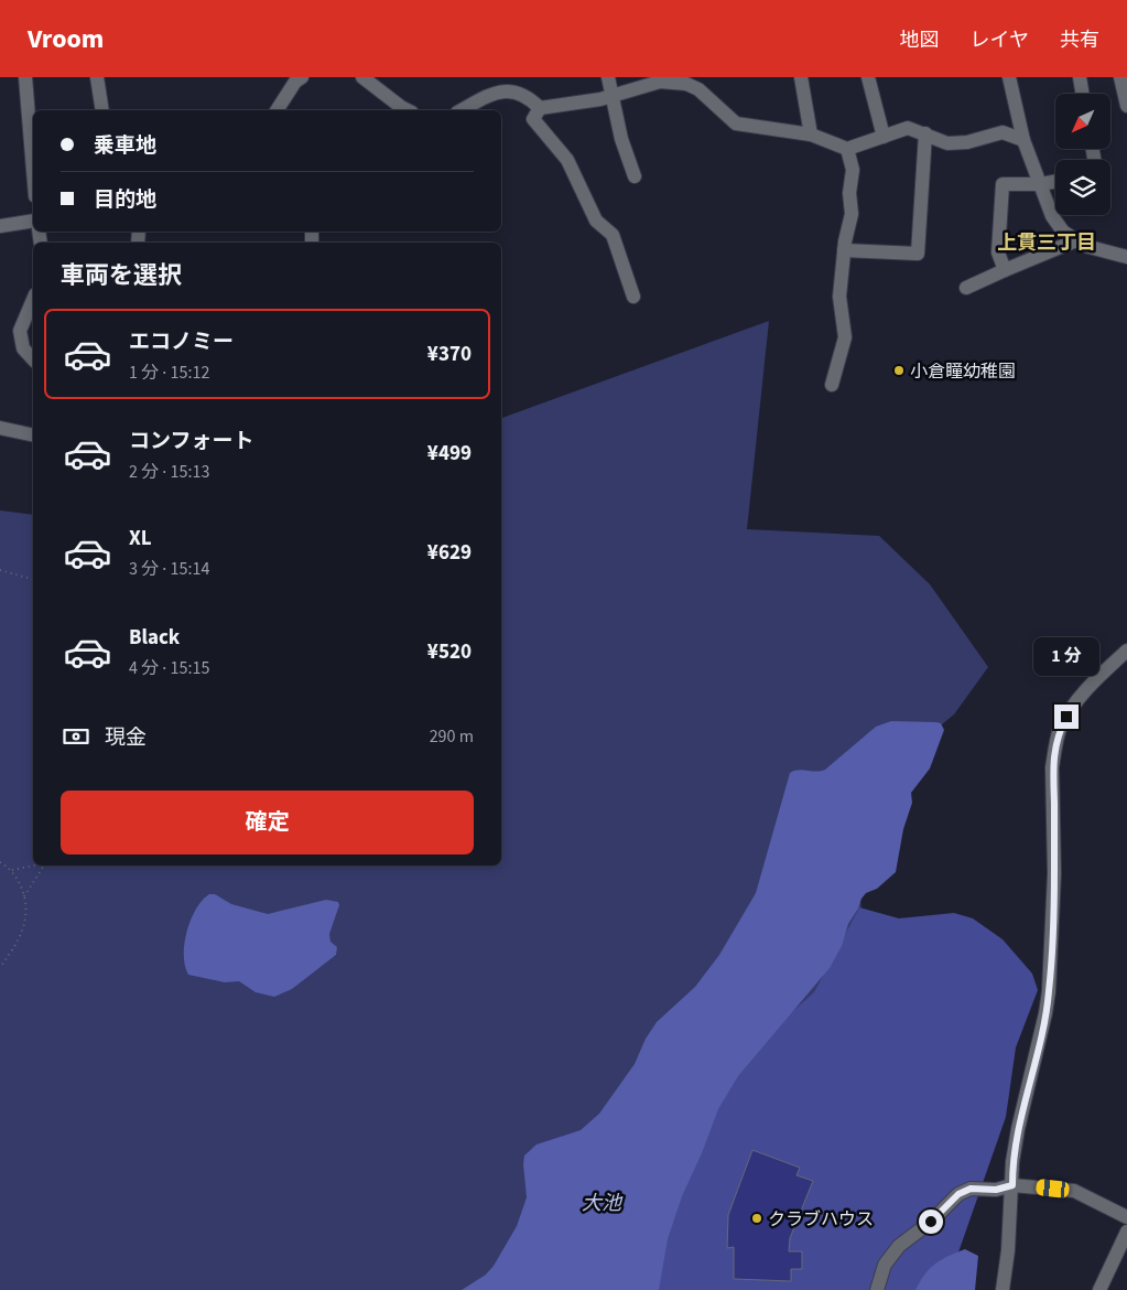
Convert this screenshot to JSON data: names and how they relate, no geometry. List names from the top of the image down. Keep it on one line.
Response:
{"districts":["上貫三丁目"],"water":["大池"],"places":["小倉瞳幼稚園","クラブハウス"],"north":"bottom left","page":{"header":"Vroom","nav":["地図","レイヤ","共有"],"banner":["乗車地","目的地"],"heading":"車両を選択","list":[{"name":"エコノミー","note":"1 分 · 15:12","value":"¥370"},{"name":"コンフォート","note":"2 分 · 15:13","value":"¥499"},{"name":"XL","note":"3 分 · 15:14","value":"¥629"},{"name":"Black","note":"4 分 · 15:15","value":"¥520"}],"bubble":"1 分","pay":["現金","290 m"],"buttons":"確定"}}
